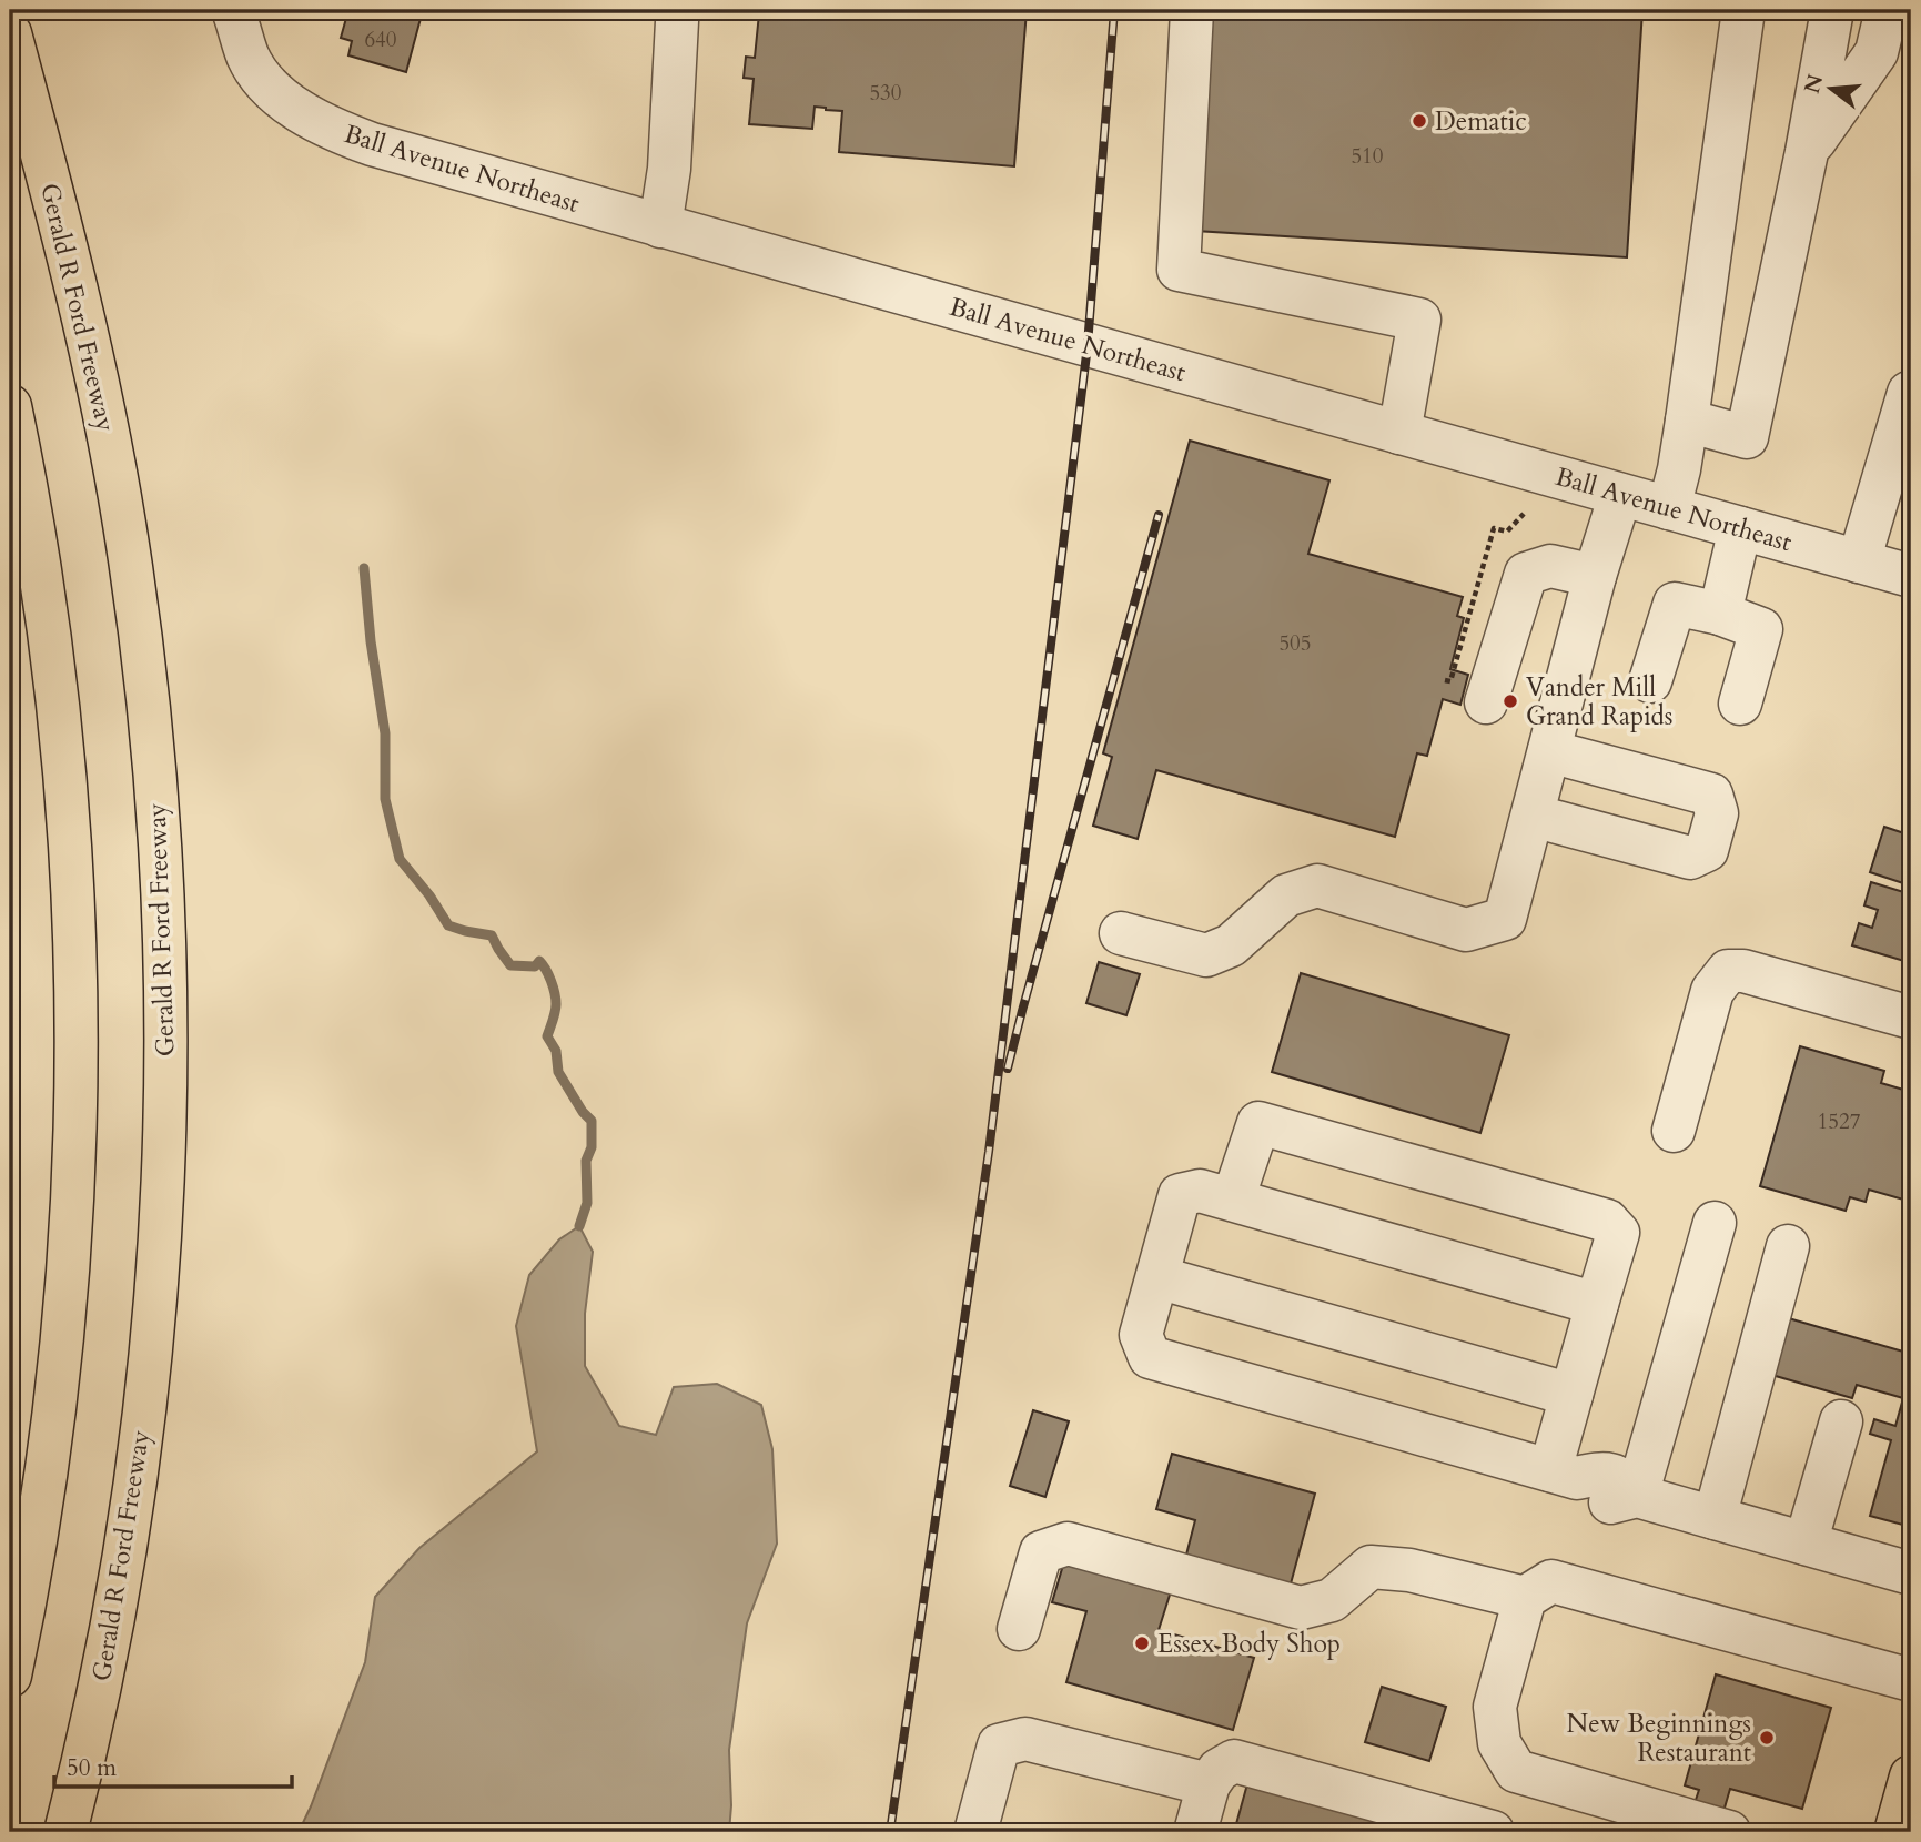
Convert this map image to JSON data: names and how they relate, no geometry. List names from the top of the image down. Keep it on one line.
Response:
{"streets":{"highway":["Gerald R Ford Freeway"],"street":["Ball Avenue Northeast"]},"places":["Dematic","Vander Mill Grand Rapids","Essex Body Shop","New Beginnings Restaurant"],"house_numbers":["640","530","510","505","1527"],"scale_bar":"50 m","north":"left"}
